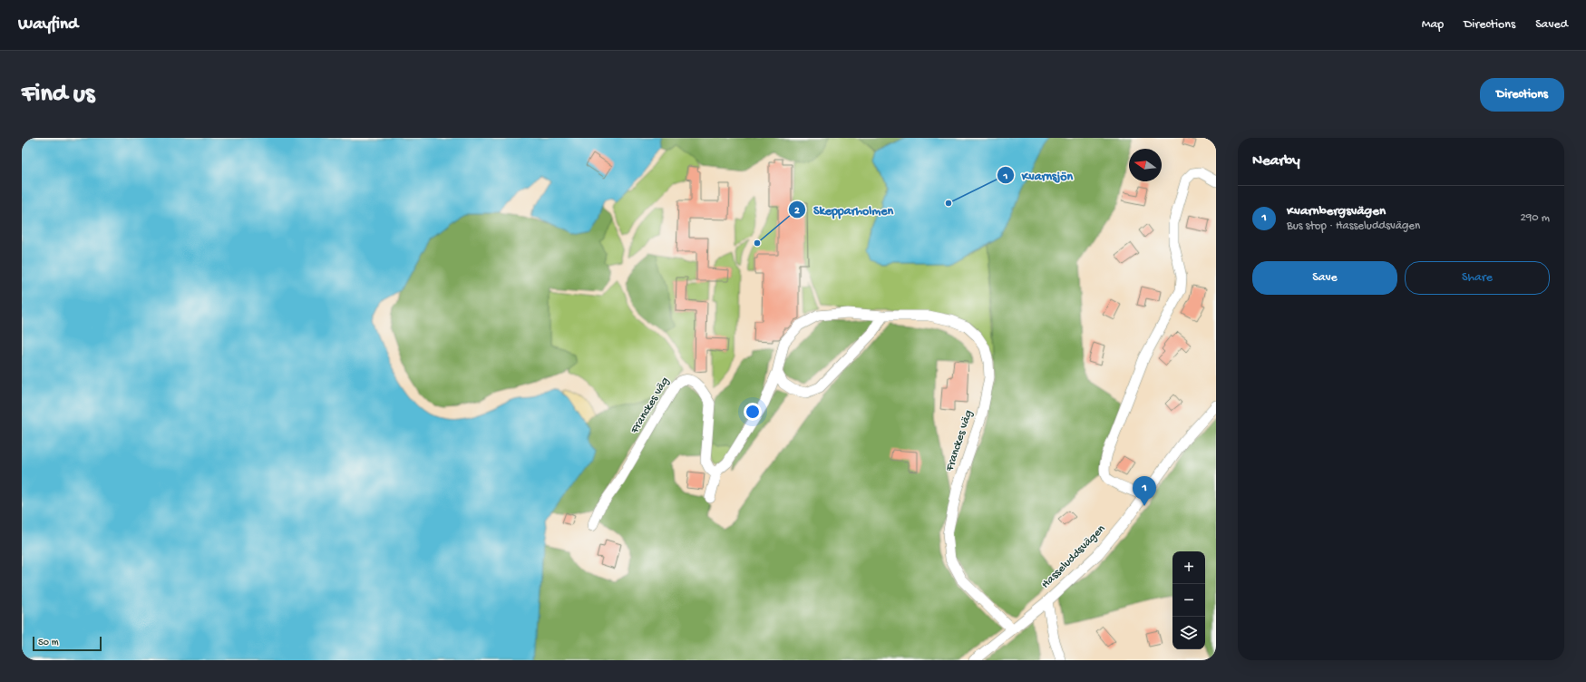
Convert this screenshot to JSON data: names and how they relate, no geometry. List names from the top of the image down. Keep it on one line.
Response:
{"streets":{"street":["Franckes väg","Hasseluddsvägen"]},"crossings":[["Franckes väg","Hasseluddsvägen"]],"places":["Kvarnsjön","Skepparholmen"],"scale_bar":"50 m","north":"left","page":{"header":"Wayfind","nav":["Map","Directions","Saved"],"buttons":["Directions",["Save","Share"]],"title":"Find us","heading":"Nearby","list":[{"mark":"1","name":"Kvarnbergsvägen","note":"Bus stop · Hasseluddsvägen","value":"290 m"}],"pins":"1","map_buttons":["+","−"],"scale":"50 m"}}
